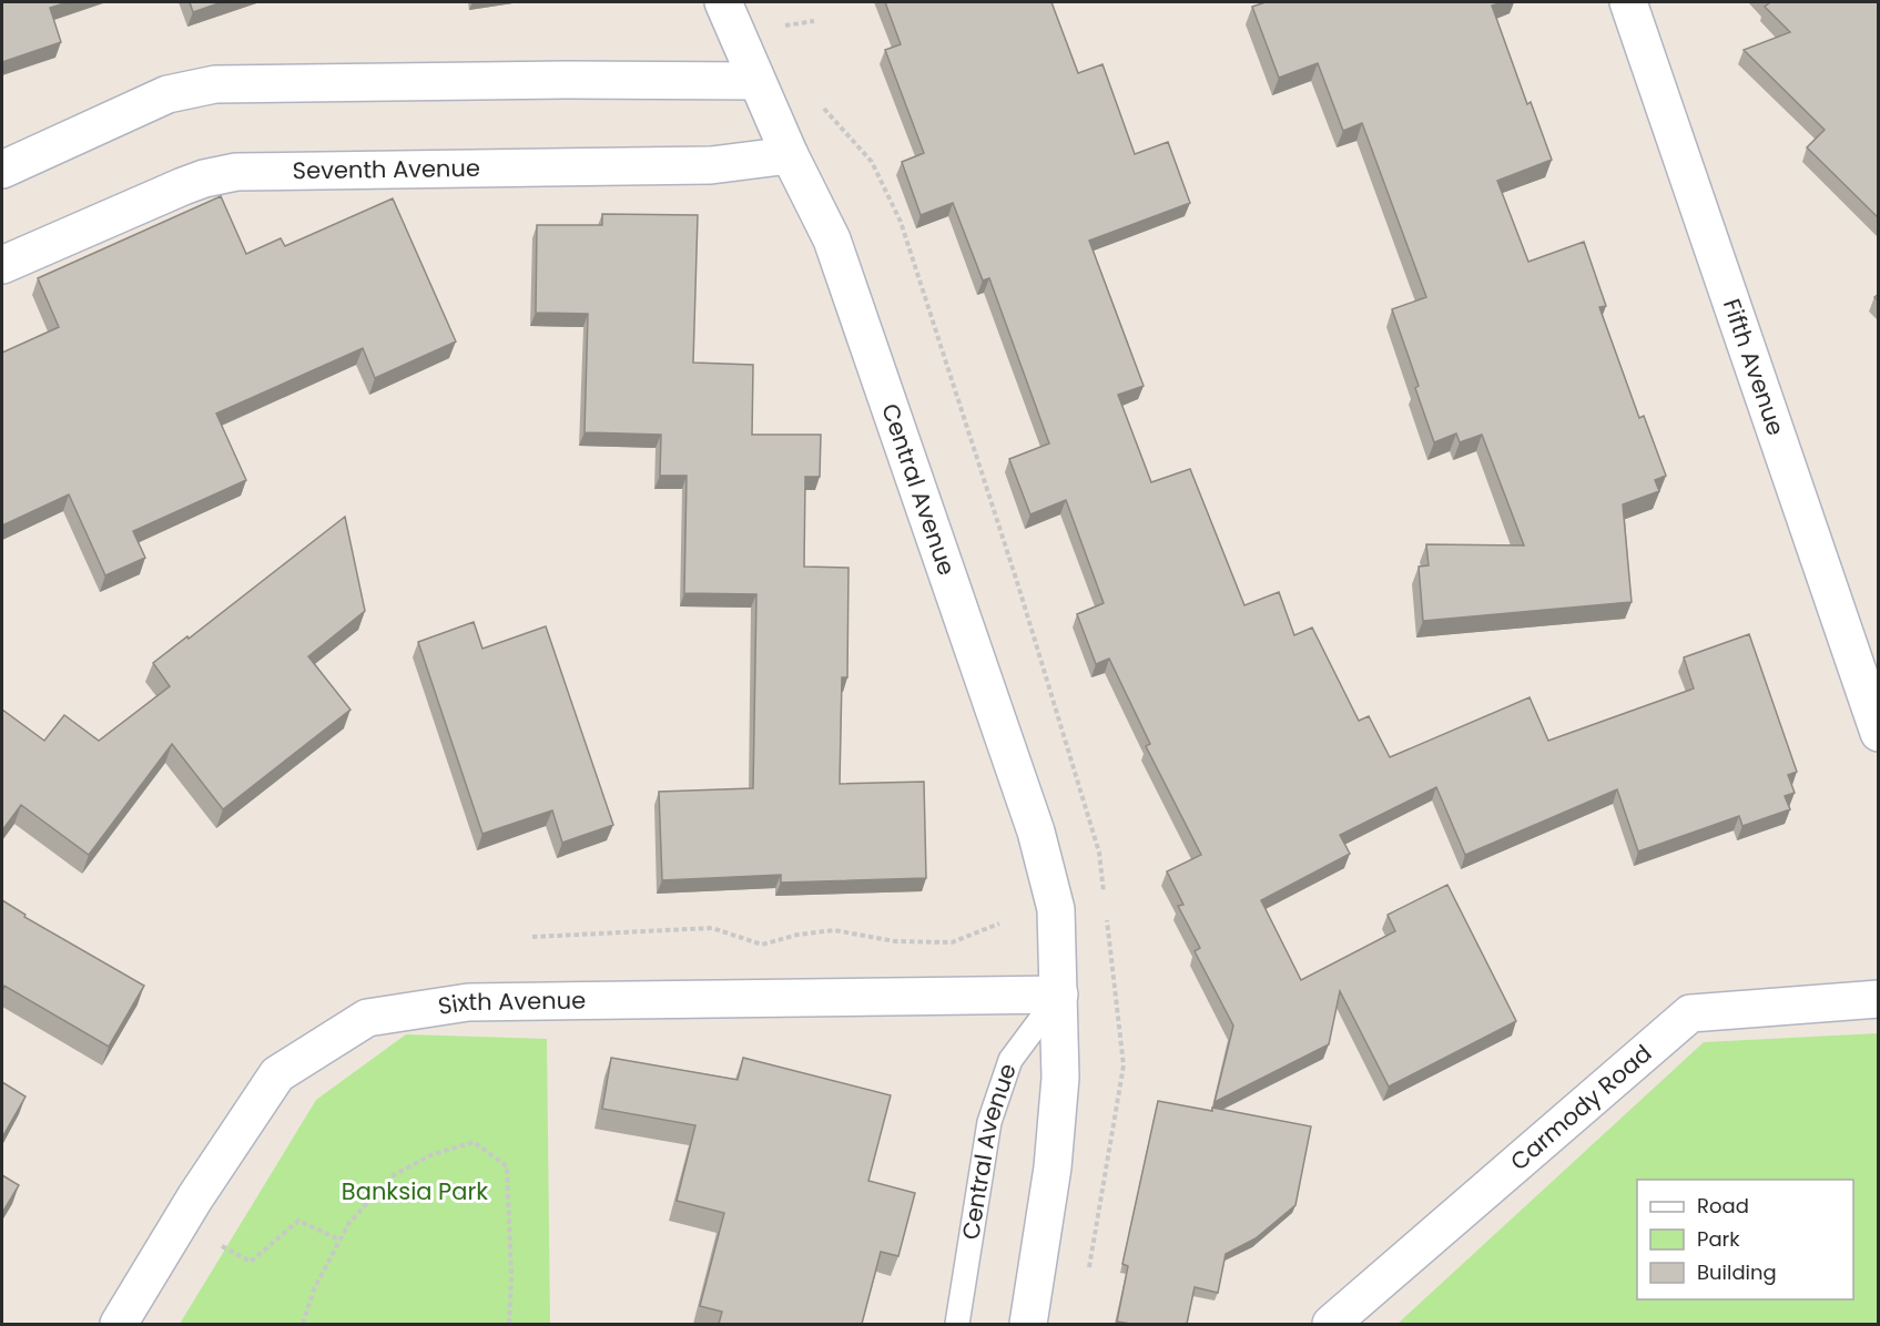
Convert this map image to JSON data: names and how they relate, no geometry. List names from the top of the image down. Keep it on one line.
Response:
{"streets":{"street":["Seventh Avenue","Fifth Avenue","Central Avenue","Sixth Avenue","Carmody Road"]},"crossings":[["Seventh Avenue","Central Avenue"],["Central Avenue","Sixth Avenue"]],"parks":["Banksia Park"],"legend":["Road","Park","Building"]}
